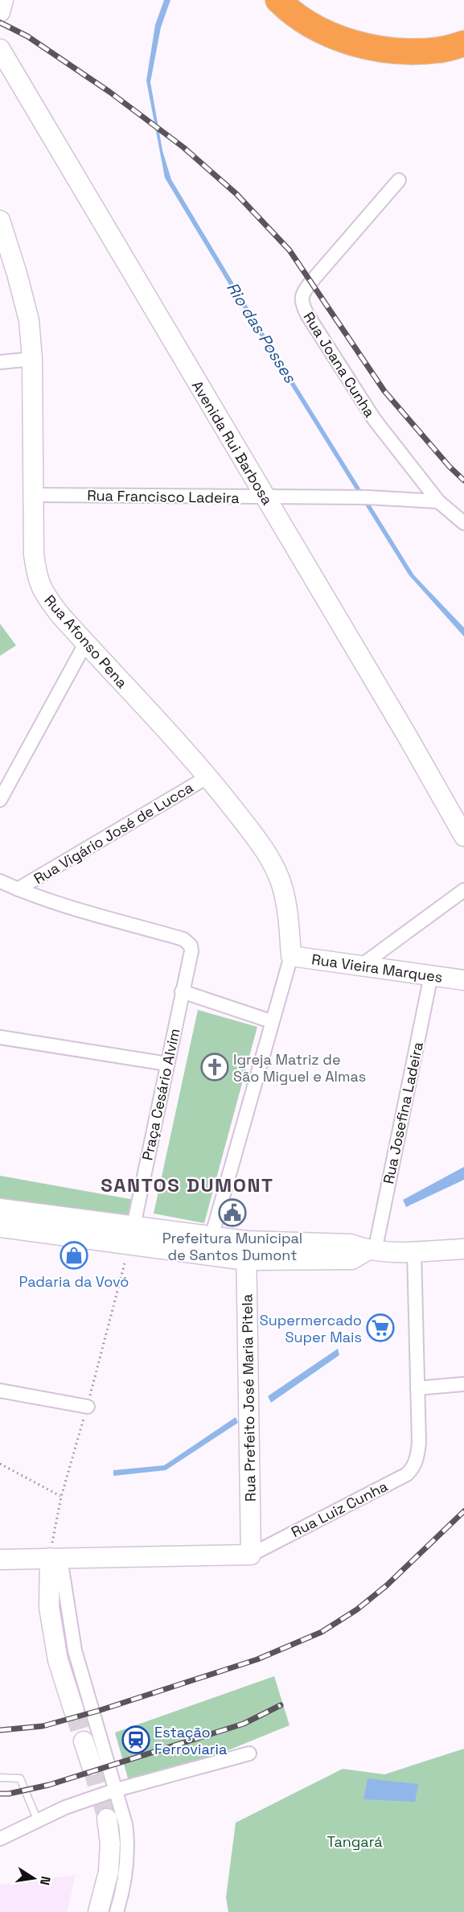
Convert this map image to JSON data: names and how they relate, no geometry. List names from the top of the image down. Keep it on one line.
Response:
{"streets":{"main road":["Avenida Rui Barbosa","Rua Afonso Pena","Rua Vieira Marques","Rua Prefeito José Maria Pitela","Rua Luiz Cunha"],"street":["Rua Joana Cunha","Rua Francisco Ladeira","Rua Vigário José de Lucca","Praça Cesário Alvim","Rua Josefina Ladeira"]},"crossings":[["Rua Joana Cunha","Rua Francisco Ladeira"],["Avenida Rui Barbosa","Rua Francisco Ladeira"],["Rua Francisco Ladeira","Rua Afonso Pena"],["Rua Afonso Pena","Rua Vigário José de Lucca"],["Rua Afonso Pena","Rua Vieira Marques"],["Rua Vigário José de Lucca","Praça Cesário Alvim"],["Rua Vieira Marques","Rua Josefina Ladeira"],["Rua Prefeito José Maria Pitela","Rua Luiz Cunha"]],"districts":["SANTOS DUMONT"],"water":["Rio das Posses"],"parks":["Tangará"],"places":{"church":["Igreja Matriz de São Miguel e Almas"],"public building":["Prefeitura Municipal de Santos Dumont"],"shop":["Padaria da Vovó"],"supermarket":["Supermercado Super Mais"],"station":["Estação Ferroviaria"]},"north":"right"}
